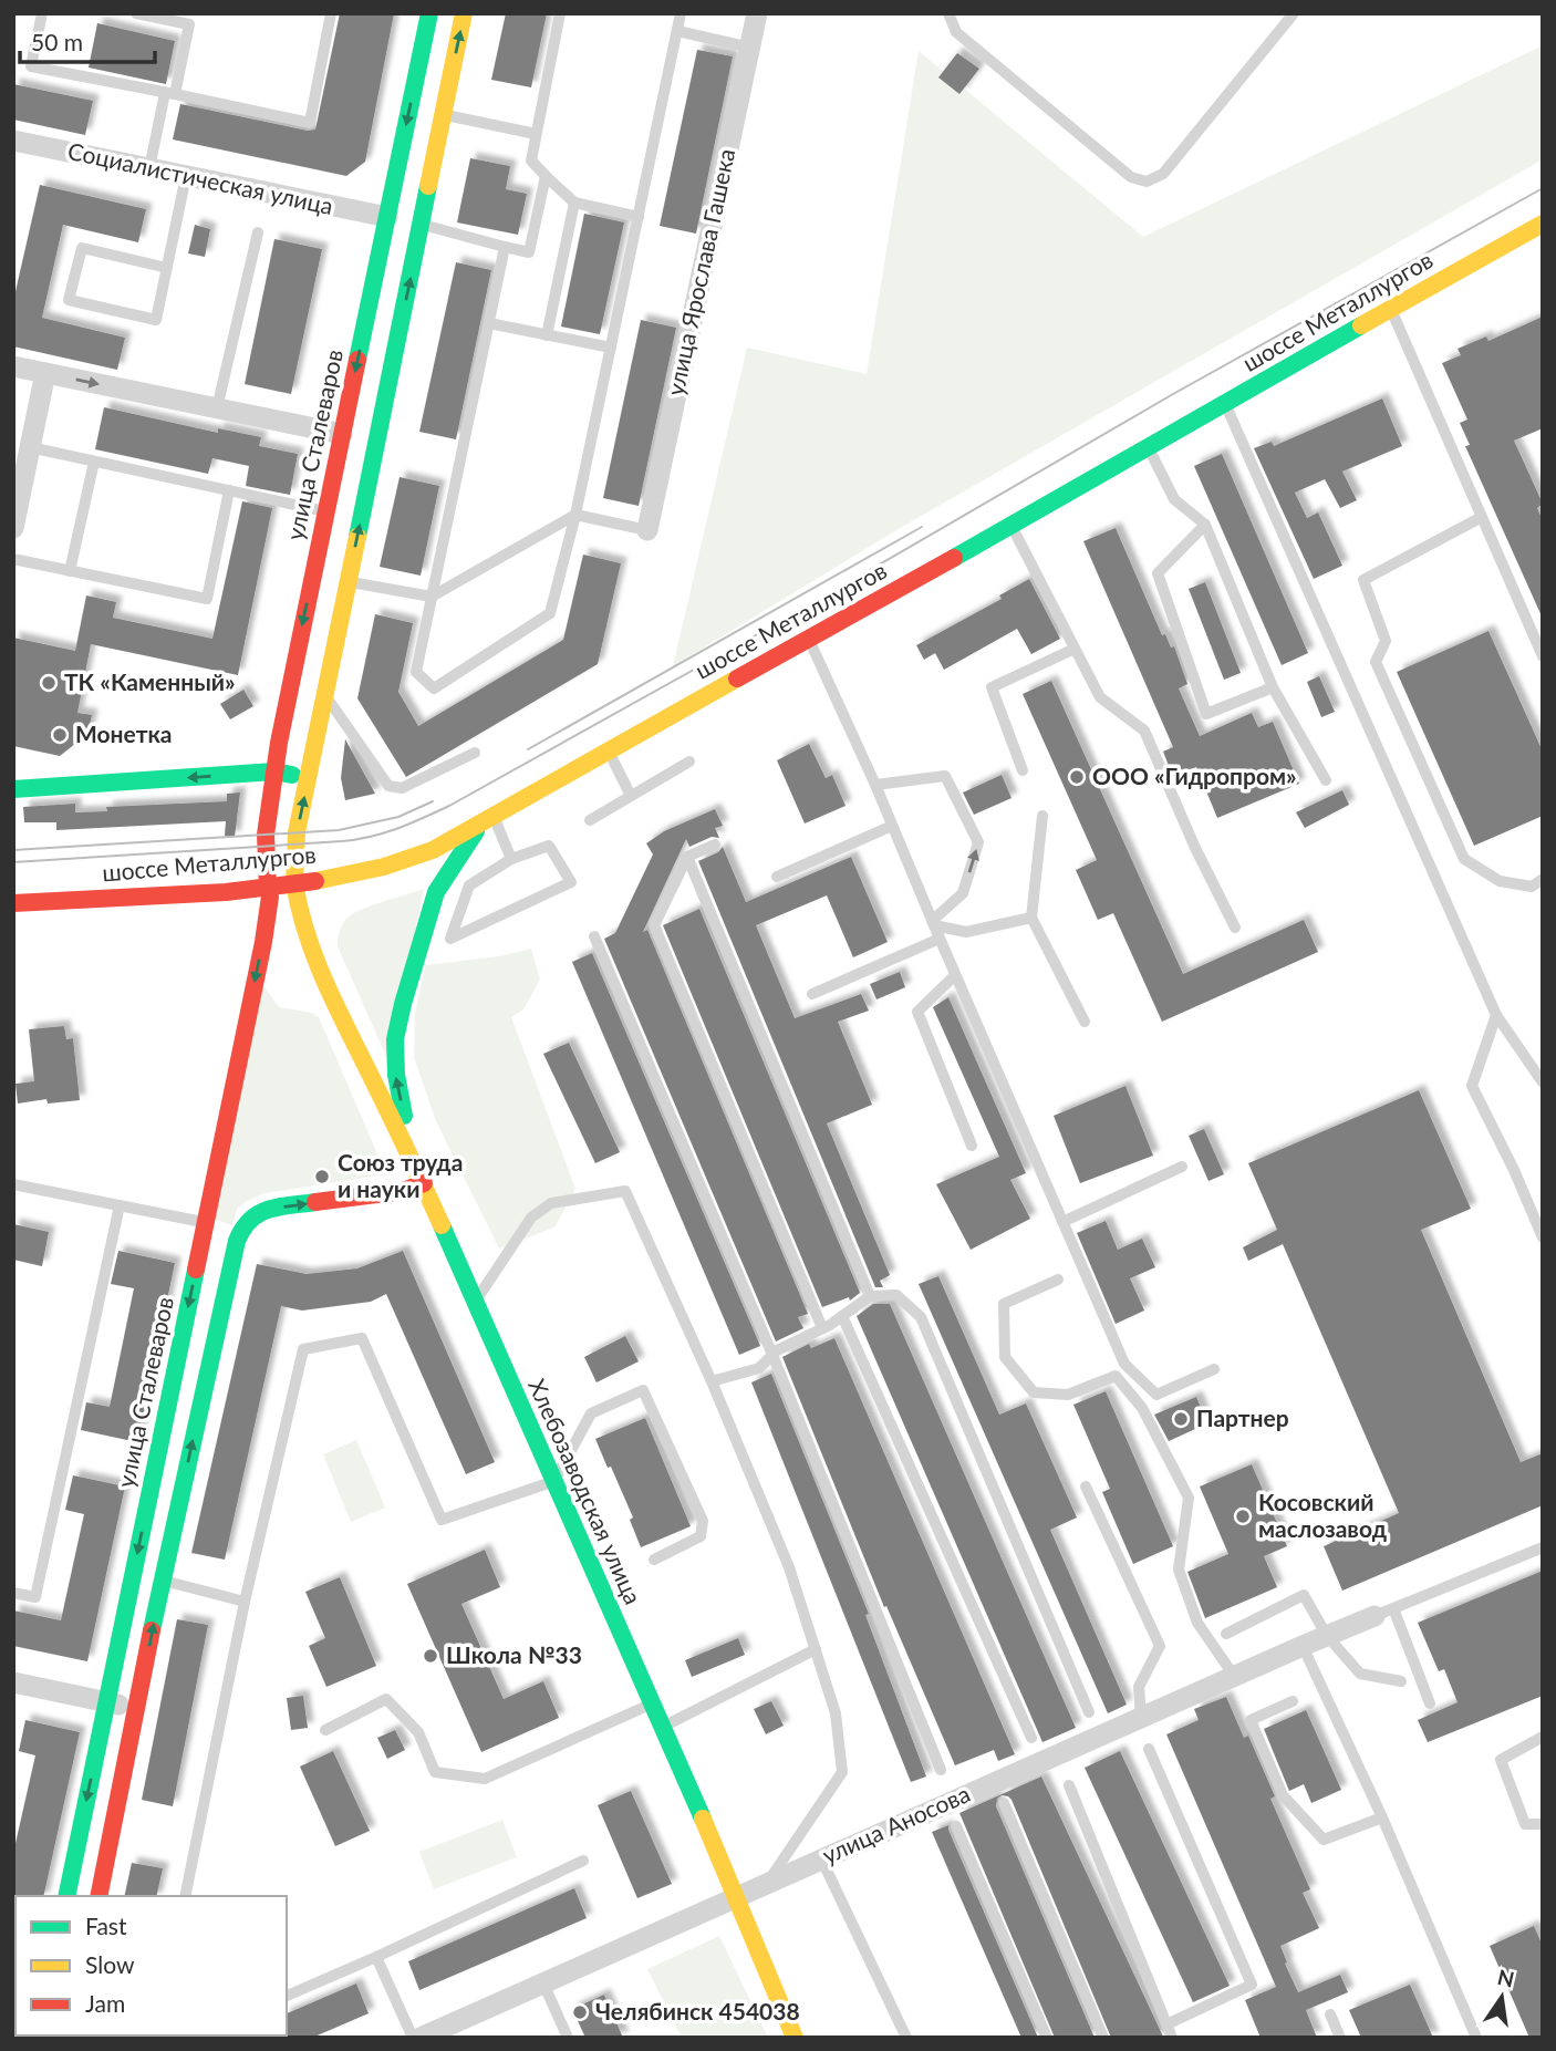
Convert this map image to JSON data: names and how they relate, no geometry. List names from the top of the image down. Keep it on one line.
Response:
{"streets":{"main road":["шоссе Металлургов","улица Сталеваров","Хлебозаводская улица"],"street":["Социалистическая улица","улица Ярослава Гашека","улица Аносова"]},"crossings":[["Социалистическая улица","улица Сталеваров"],["шоссе Металлургов","улица Сталеваров"],["шоссе Металлургов","Хлебозаводская улица"],["улица Сталеваров","Хлебозаводская улица"],["Хлебозаводская улица","улица Аносова"]],"places":["ТК «Каменный»","Монетка","ООО «Гидропром»","Союз труда и науки","Партнер","Косовский маслозавод","Школа №33","Челябинск 454038"],"legend":["Fast","Slow","Jam"],"scale_bar":"50 m","north":"top"}
